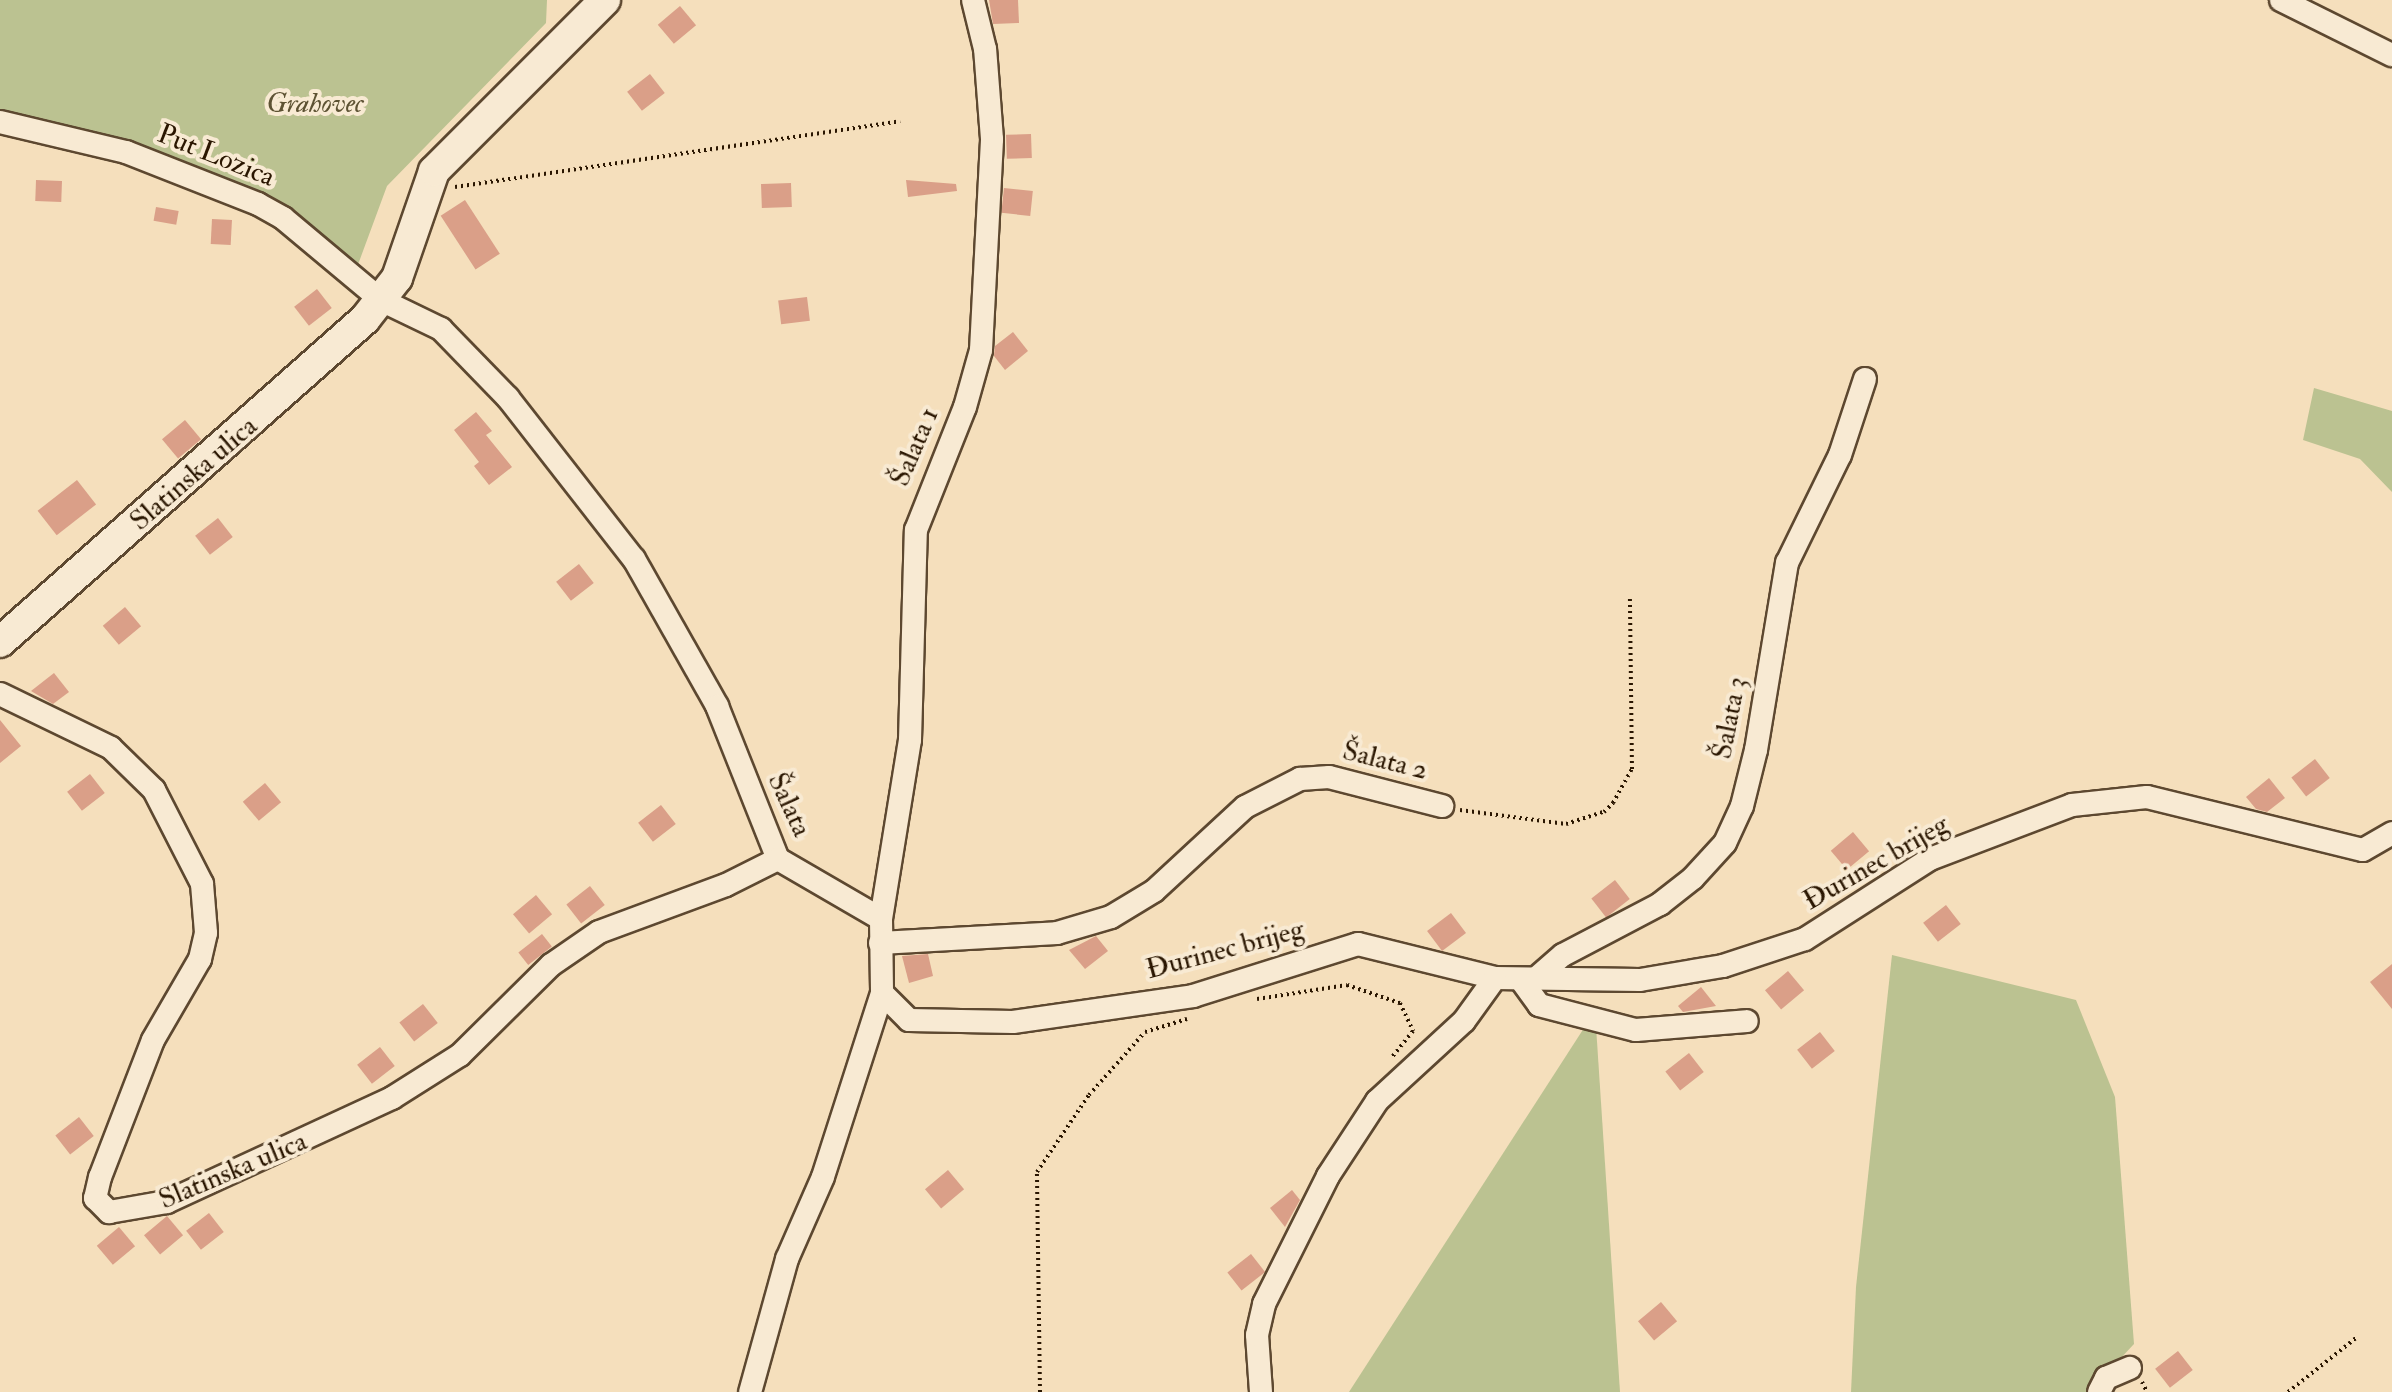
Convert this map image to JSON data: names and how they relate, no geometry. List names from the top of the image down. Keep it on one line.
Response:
{"streets":{"street":["Put Lozica","Šalata 1","Slatinska ulica","Šalata 3","Šalata 2","Šalata","Đurinec brijeg"]},"crossings":[["Put Lozica","Slatinska ulica"],["Put Lozica","Šalata"],["Šalata 1","Šalata"],["Slatinska ulica","Šalata"],["Šalata 3","Đurinec brijeg"]],"parks":["Grahovec"]}
